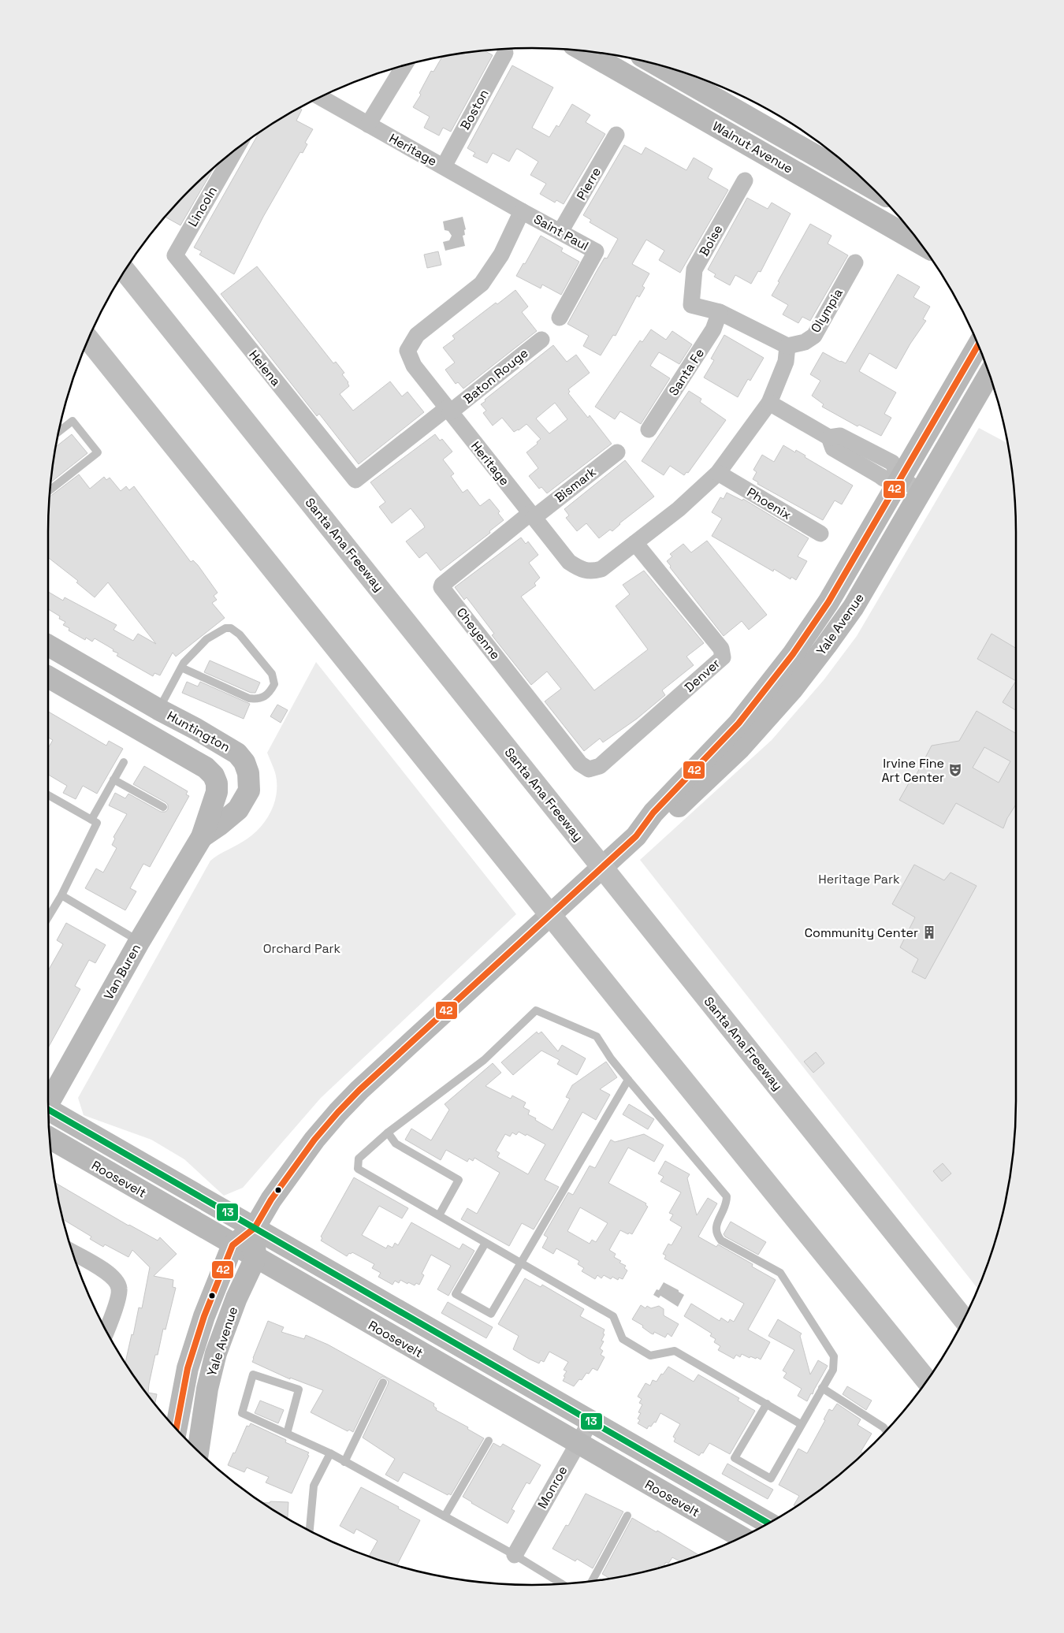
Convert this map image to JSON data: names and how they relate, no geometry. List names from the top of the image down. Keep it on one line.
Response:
{"streets":{"highway":["Santa Ana Freeway"],"main road":["Walnut Avenue","Yale Avenue","Huntington","Van Buren","Roosevelt"],"street":["Boston","Heritage","Pierre","Lincoln","Saint Paul","Boise","Olympia","Helena","Santa Fe","Baton Rouge","Bismark","Phoenix","Cheyenne","Denver","Monroe"]},"crossings":[["Boston","Heritage"],["Heritage","Saint Paul"],["Heritage","Olympia"],["Heritage","Baton Rouge"],["Heritage","Bismark"],["Heritage","Phoenix"],["Heritage","Cheyenne"],["Heritage","Denver"],["Pierre","Saint Paul"],["Lincoln","Helena"],["Boise","Santa Fe"],["Helena","Baton Rouge"],["Bismark","Cheyenne"],["Yale Avenue","Roosevelt"],["Cheyenne","Denver"],["Huntington","Van Buren"],["Roosevelt","Monroe"]],"parks":["Heritage Park","Orchard Park"],"places":{"theatre":["Irvine Fine Art Center"],"building":["Community Center"]},"lines":["transit line 42","transit line 13"]}
